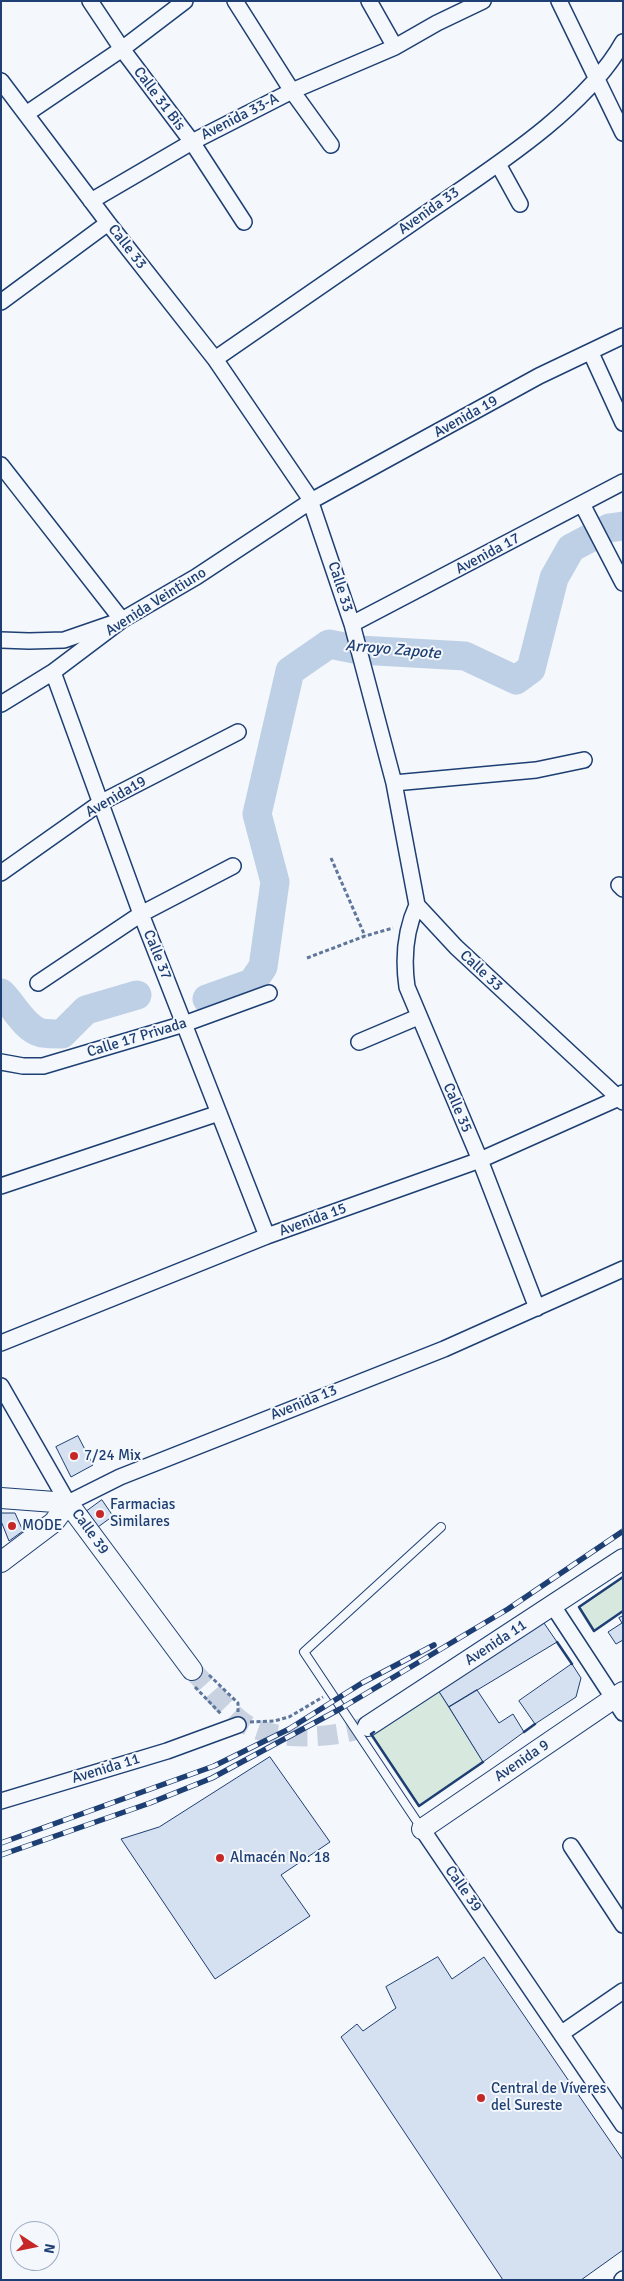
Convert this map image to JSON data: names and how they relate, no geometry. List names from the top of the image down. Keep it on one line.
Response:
{"streets":{"main road":["Avenida 13","Calle 39","Avenida 11","Avenida 9"],"street":["Calle 31 Bis","Avenida 33-A","Avenida 33","Calle 33","Avenida 19","Avenida 17","Avenida Veintiuno","Avenida19","Calle 37","Calle 17 Privada","Calle 35","Avenida 15"]},"crossings":[["Calle 31 Bis","Avenida 33-A"],["Avenida 33-A","Calle 33"],["Avenida 33","Calle 33"],["Calle 33","Avenida 19"],["Calle 33","Avenida 17"],["Calle 33","Avenida Veintiuno"],["Calle 33","Calle 35"],["Calle 33","Avenida 15"],["Avenida 19","Avenida Veintiuno"],["Avenida Veintiuno","Calle 37"],["Avenida19","Calle 37"],["Calle 37","Calle 17 Privada"],["Calle 37","Avenida 15"],["Calle 35","Avenida 15"],["Calle 35","Avenida 13"],["Avenida 13","Calle 39"],["Calle 39","Avenida 9"]],"water":["Arroyo Zapote"],"places":["7/24 Mix","Farmacias Similares","MODE","Almacén No. 18","Central de Víveres del Sureste"],"north":"right"}
